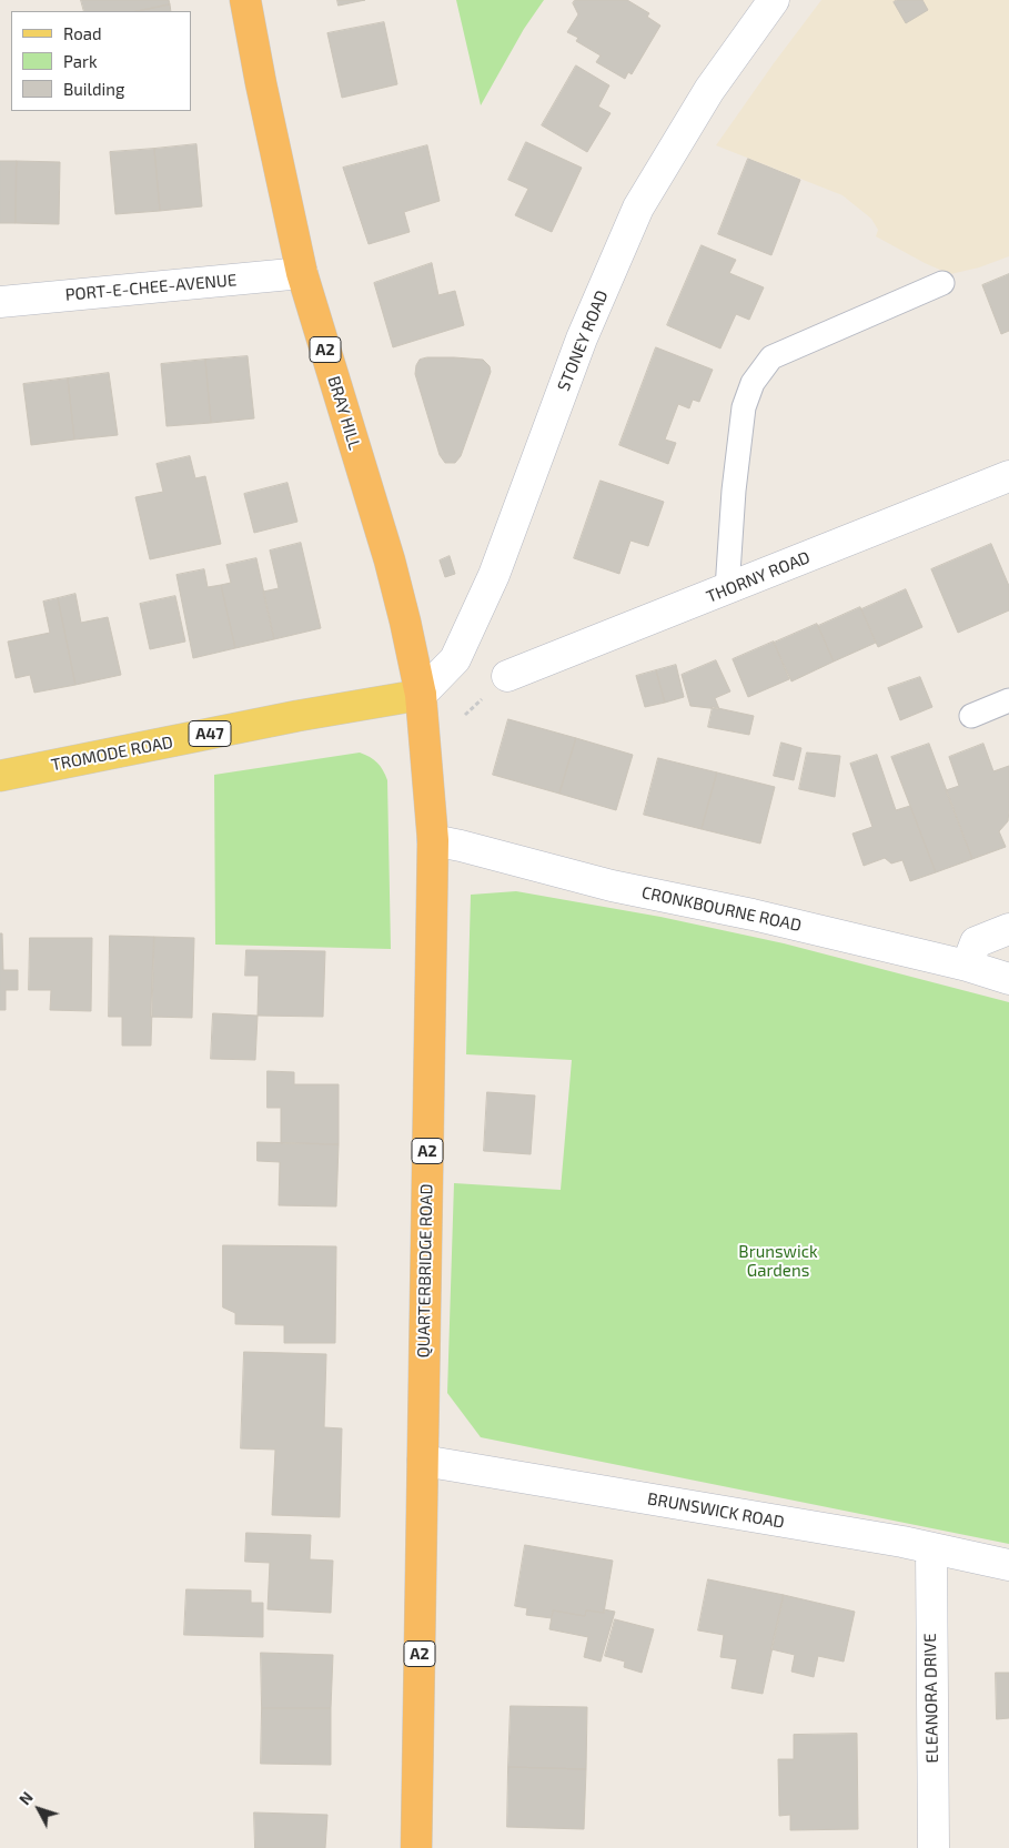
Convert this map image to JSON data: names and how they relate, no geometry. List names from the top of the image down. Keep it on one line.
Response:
{"streets":{"highway":["A2","BRAY HILL","QUARTERBRIDGE ROAD"],"main road":["A47","TROMODE ROAD"],"street":["PORT-E-CHEE-AVENUE","STONEY ROAD","THORNY ROAD","CRONKBOURNE ROAD","BRUNSWICK ROAD","ELEANORA DRIVE"]},"crossings":[["PORT-E-CHEE-AVENUE","BRAY HILL"],["STONEY ROAD","BRAY HILL"],["STONEY ROAD","TROMODE ROAD"],["STONEY ROAD","QUARTERBRIDGE ROAD"],["BRAY HILL","TROMODE ROAD"],["BRAY HILL","QUARTERBRIDGE ROAD"],["TROMODE ROAD","QUARTERBRIDGE ROAD"],["CRONKBOURNE ROAD","QUARTERBRIDGE ROAD"],["QUARTERBRIDGE ROAD","BRUNSWICK ROAD"],["BRUNSWICK ROAD","ELEANORA DRIVE"]],"parks":["Brunswick Gardens"],"legend":["Road","Park","Building"],"north":"top left"}
